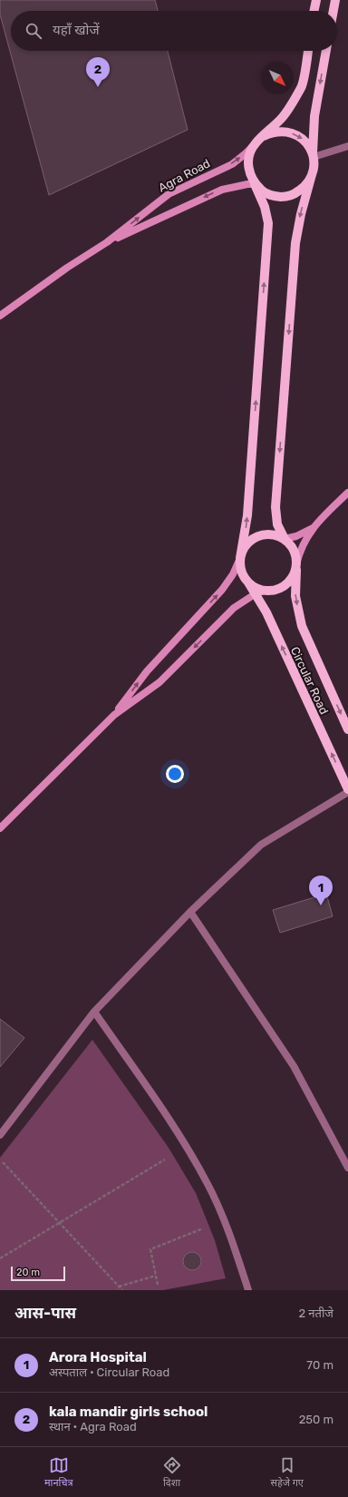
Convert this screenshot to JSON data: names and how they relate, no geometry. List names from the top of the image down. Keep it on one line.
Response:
{"streets":{"main road":["Agra Road","Circular Road"]},"scale_bar":"20 m","north":"bottom right","page":{"search":"यहाँ खोजें","pins":["2","1"],"scale":"20 m","heading":["आस-पास","2 नतीजे"],"list":[{"mark":"1","name":"Arora Hospital","note":"अस्पताल · Circular Road","value":"70 m"},{"mark":"2","name":"kala mandir girls school","note":"स्थान · Agra Road","value":"250 m"}],"nav":["मानचित्र","दिशा","सहेजे गए"]}}
